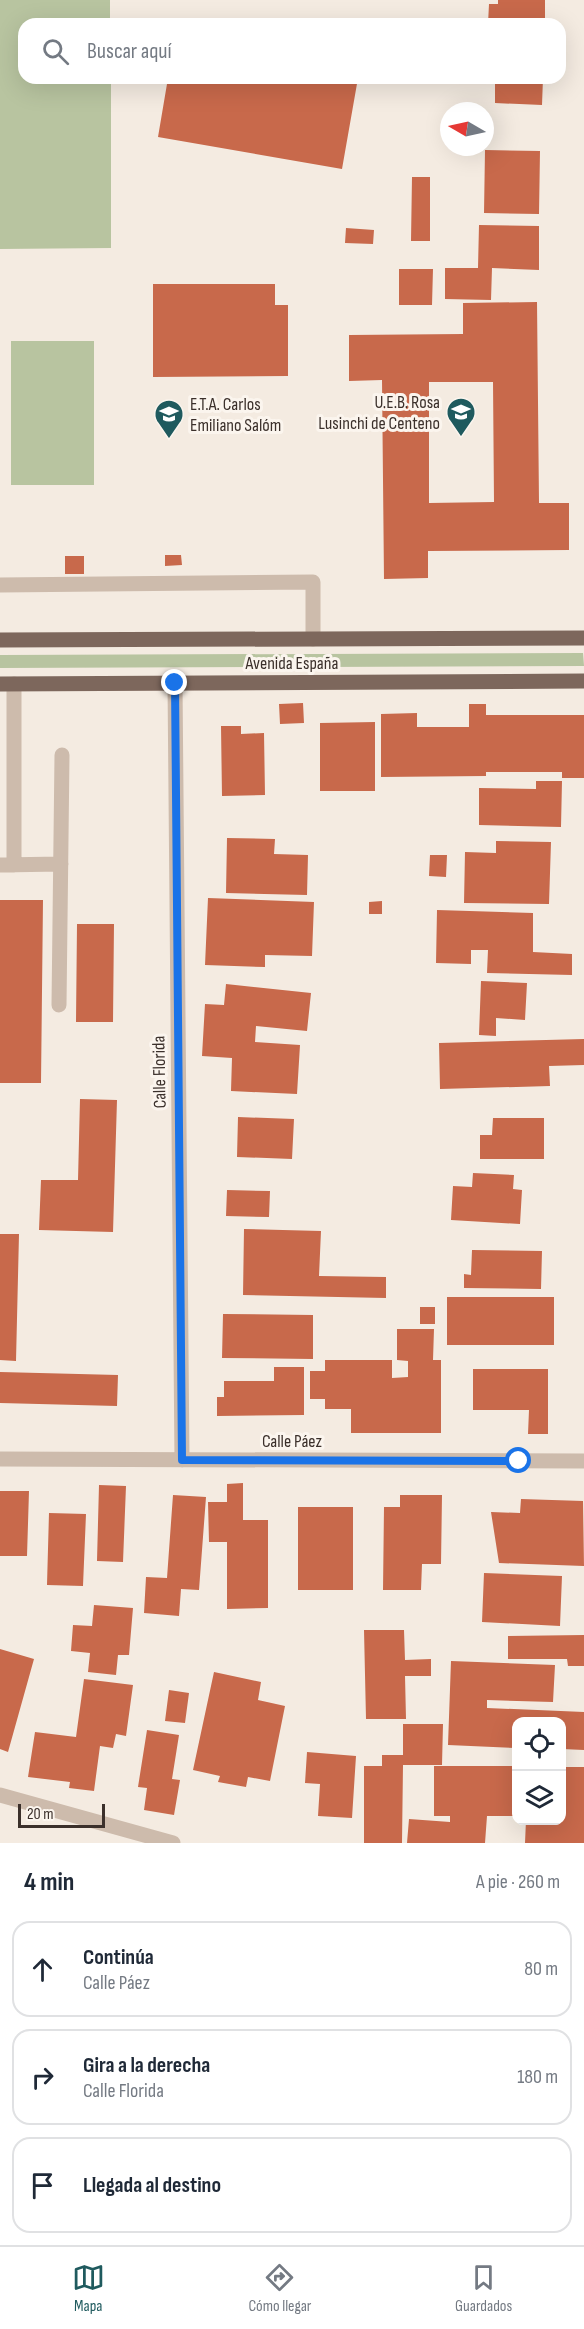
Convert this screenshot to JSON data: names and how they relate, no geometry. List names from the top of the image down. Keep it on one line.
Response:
{"streets":{"main road":["Avenida España"],"street":["Calle Florida","Calle Páez"]},"crossings":[["Avenida España","Calle Florida"],["Calle Florida","Calle Páez"]],"places":{"school or university":["U.E.B. Rosa Lusinchi de Centeno","E.T.A. Carlos Emiliano Salóm"]},"scale_bar":"20 m","north":"left","page":{"search":"Buscar aquí","scale":"20 m","heading":["4 min","A pie · 260 m"],"list":[["Continúa","Calle Páez","80 m"],["Gira a la derecha","Calle Florida","180 m"],"Llegada al destino"],"nav":["Mapa","Cómo llegar","Guardados"]}}
